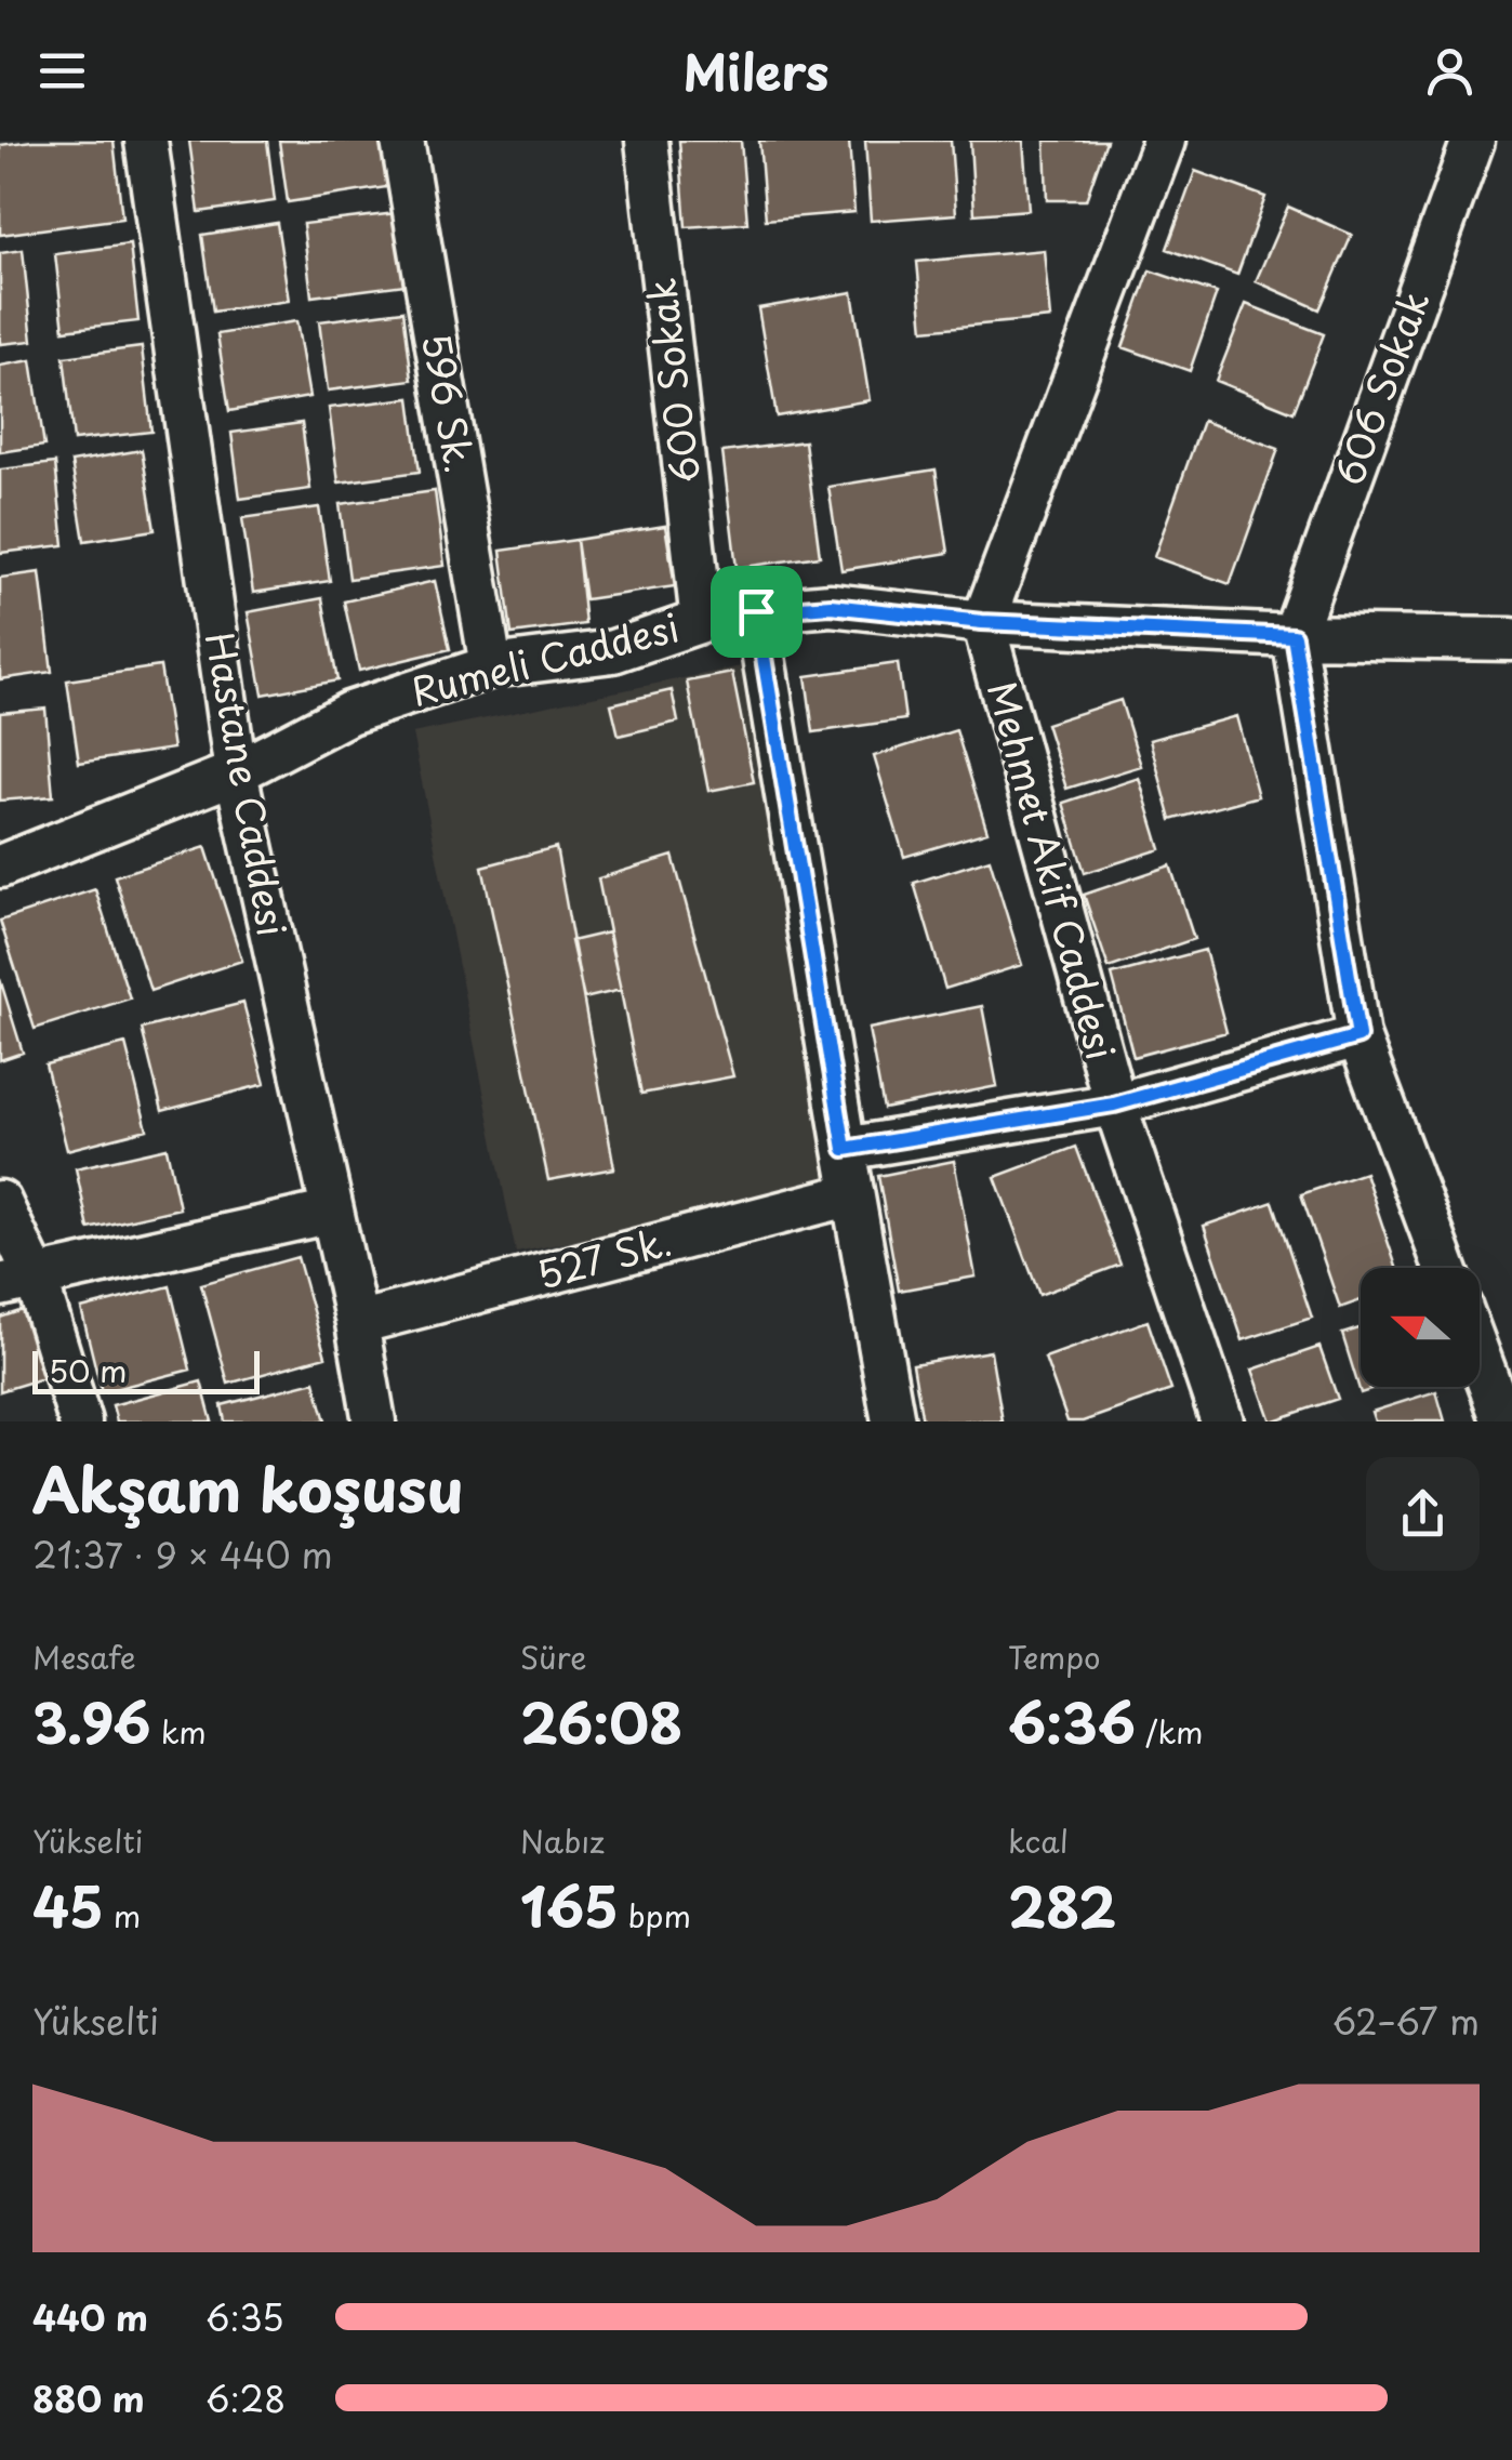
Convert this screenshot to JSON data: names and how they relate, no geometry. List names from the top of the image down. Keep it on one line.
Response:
{"streets":{"street":["600 Sokak","606 Sokak","596 Sk.","Rumeli Caddesi","Hastane Caddesi","Mehmet Akif Caddesi","527 Sk."]},"crossings":[["600 Sokak","Rumeli Caddesi"],["606 Sokak","Rumeli Caddesi"],["596 Sk.","Rumeli Caddesi"],["Rumeli Caddesi","Hastane Caddesi"],["Rumeli Caddesi","Mehmet Akif Caddesi"],["Hastane Caddesi","527 Sk."]],"scale_bar":"50 m","north":"left","page":{"header":"Milers","scale":"50 m","heading":["Akşam koşusu","21:37 · 9 × 440 m"],"stats":[["Mesafe","3.96 km"],["Süre","26:08"],["Tempo","6:36 /km"],["Yükselti","45 m"],["Nabız","165 bpm"],["kcal","282"]],"chart":["Yükselti","62–67 m"],"list":[{"name":"440 m","note":"6:35"},{"name":"880 m","note":"6:28"}]}}
